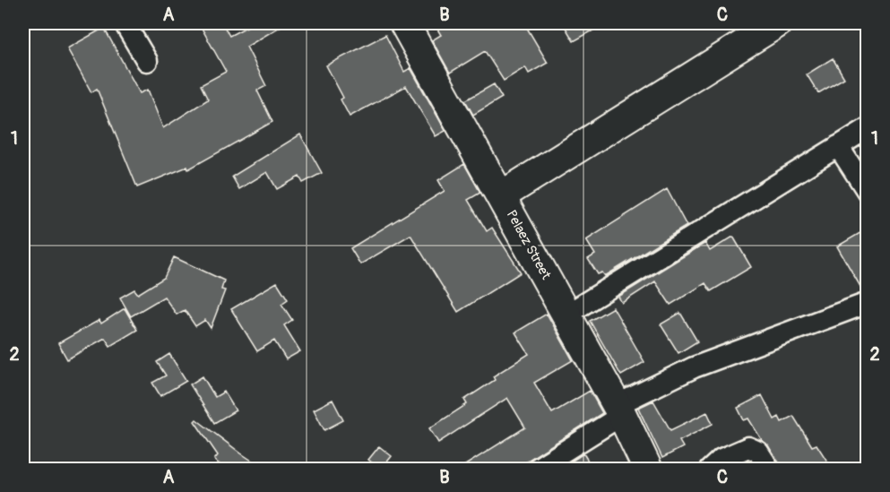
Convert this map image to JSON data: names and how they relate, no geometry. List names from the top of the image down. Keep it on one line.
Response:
{"streets":{"street":["Pelaez Street"]},"grid":{"columns":["A","B","C"],"rows":["1","2"]}}
